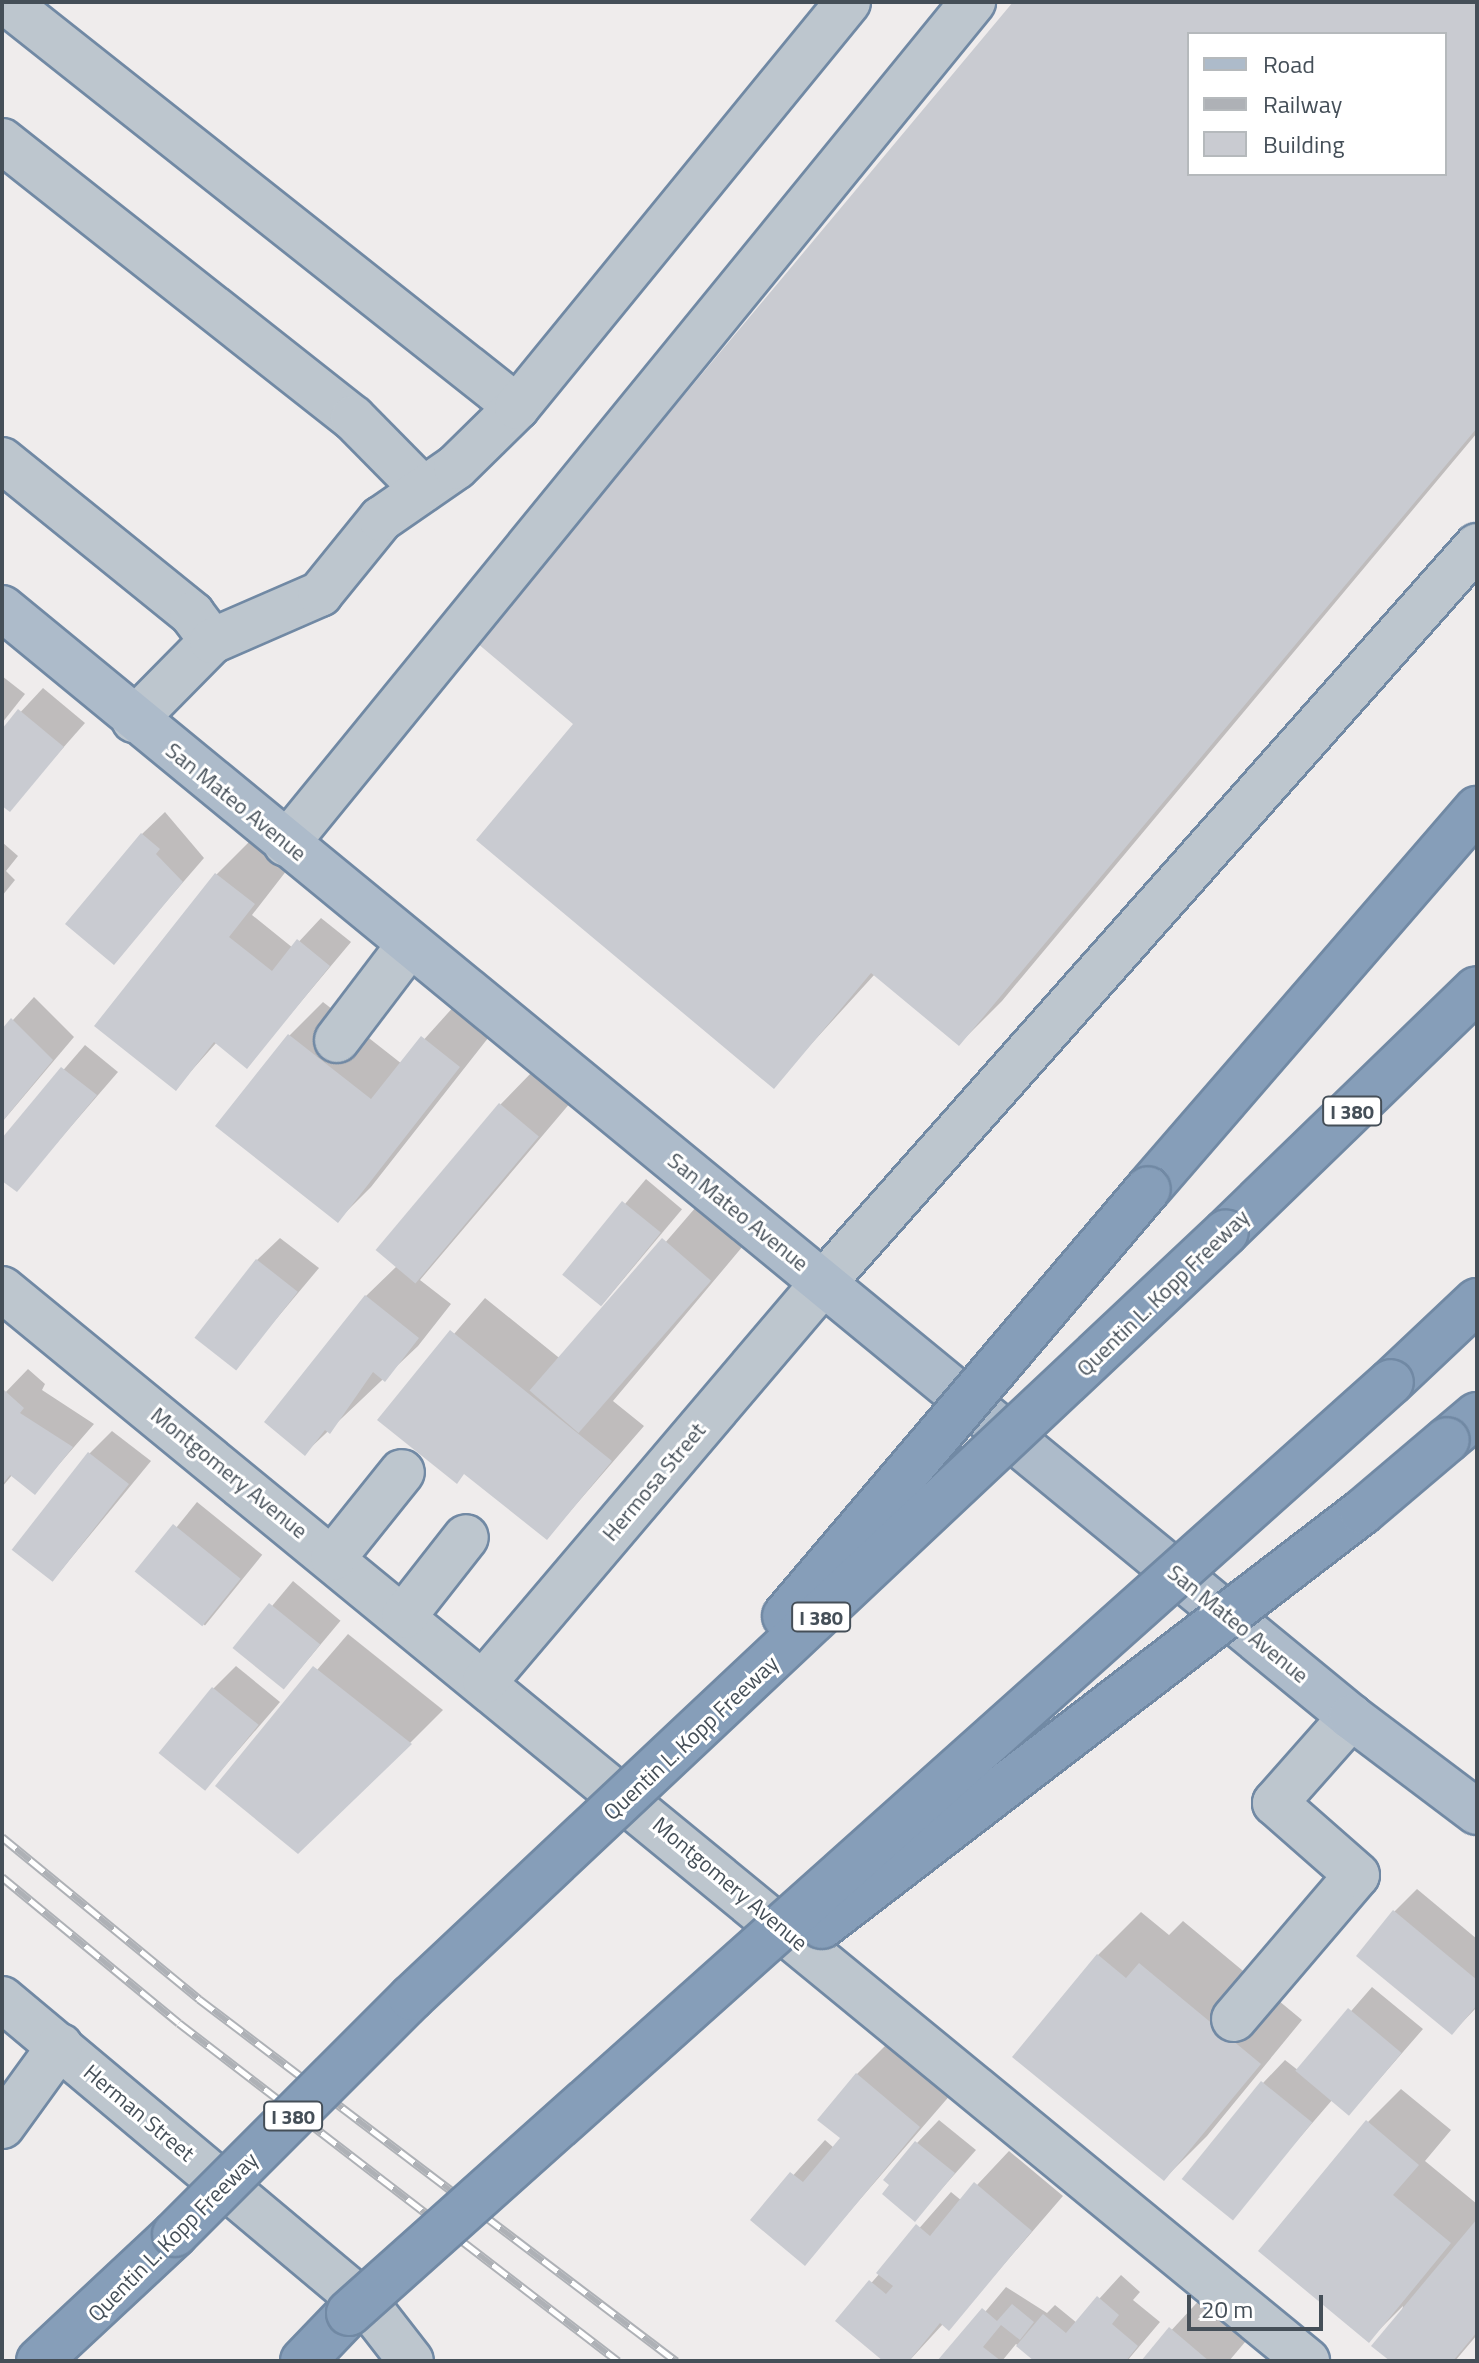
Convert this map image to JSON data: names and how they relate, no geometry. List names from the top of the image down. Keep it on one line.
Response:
{"streets":{"highway":["I 380","Quentin L. Kopp Freeway"],"main road":["San Mateo Avenue"],"street":["Montgomery Avenue","Hermosa Street","Herman Street"]},"crossings":[["San Mateo Avenue","Hermosa Street"],["Montgomery Avenue","Hermosa Street"]],"legend":["Road","Railway","Building"],"scale_bar":"20 m"}
